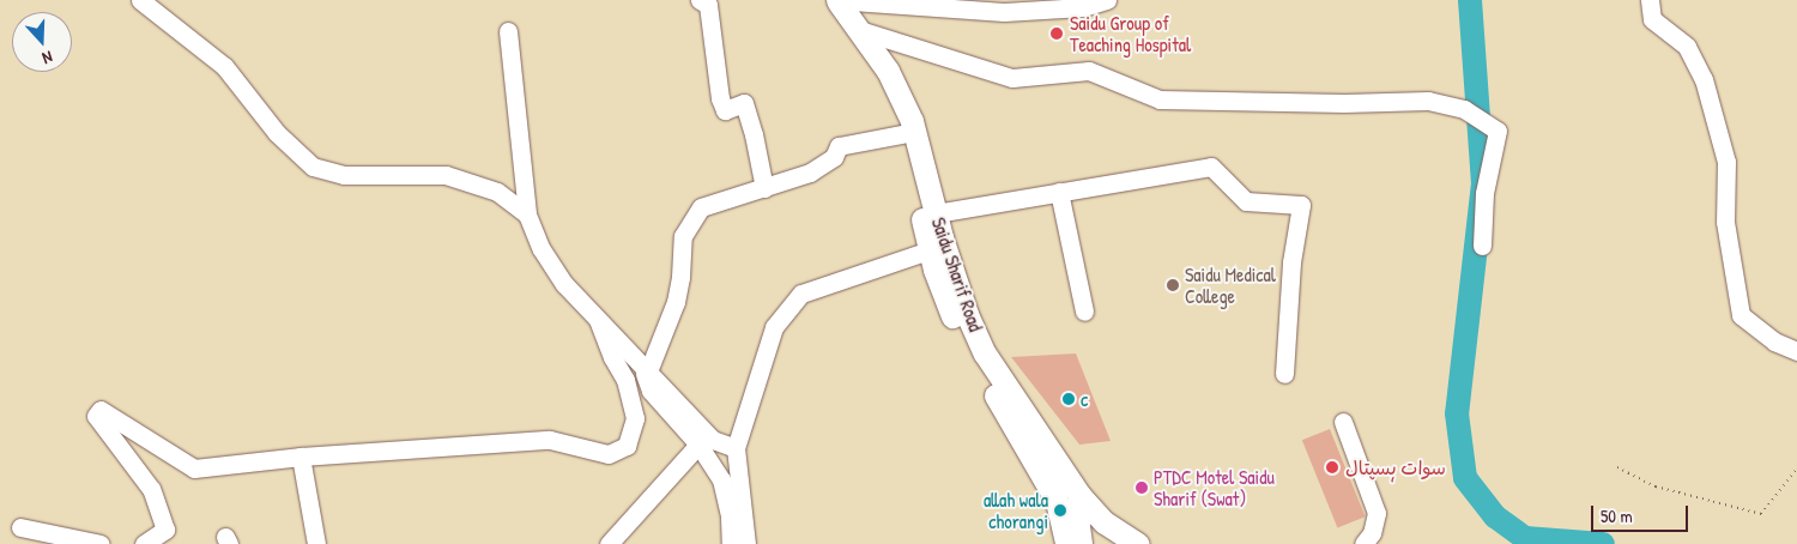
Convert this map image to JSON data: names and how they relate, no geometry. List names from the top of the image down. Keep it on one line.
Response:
{"streets":{"main road":["Saidu Sharif Road"]},"places":["Saidu Group of Teaching Hospital","Saidu Medical College","c","سوات ہسپتال","PTDC Motel Saidu Sharif (Swat)","allah wala chorangi"],"scale_bar":"50 m","north":"bottom"}
